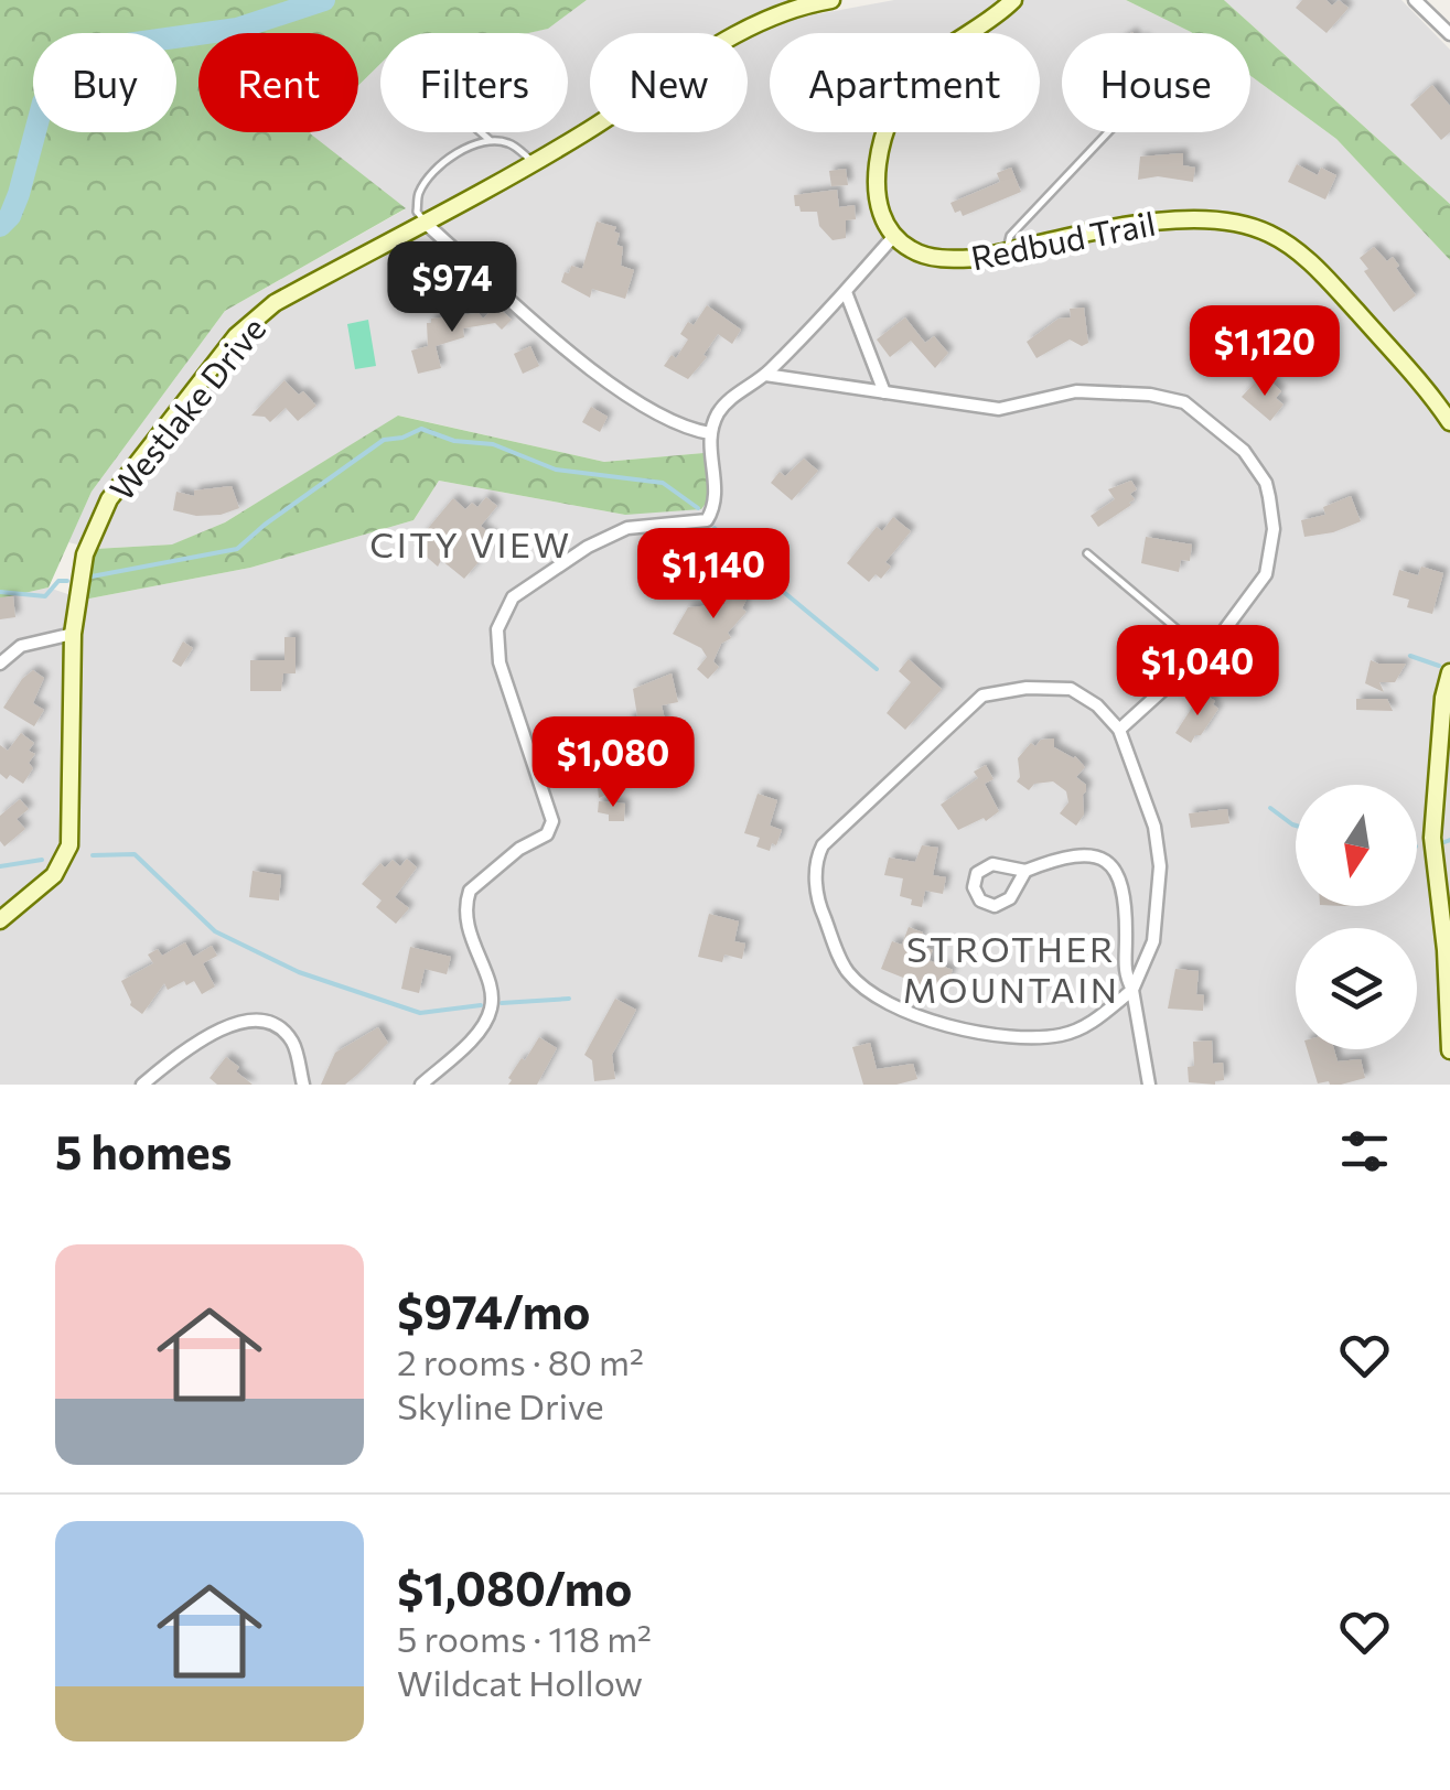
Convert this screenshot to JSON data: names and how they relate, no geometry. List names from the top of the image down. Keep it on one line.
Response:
{"streets":{"street":["Redbud Trail","Westlake Drive"]},"districts":["CITY VIEW","STROTHER MOUNTAIN"],"north":"bottom","page":{"chip":["Buy","Rent","Filters","New","Apartment","House"],"price":["$974","$1,120","$1,140","$1,040","$1,080"],"heading":"5 homes","list":[{"name":"$974/mo","note":"2 rooms · 80 m² · Skyline Drive"},{"name":"$1,080/mo","note":"5 rooms · 118 m² · Wildcat Hollow"}]}}
